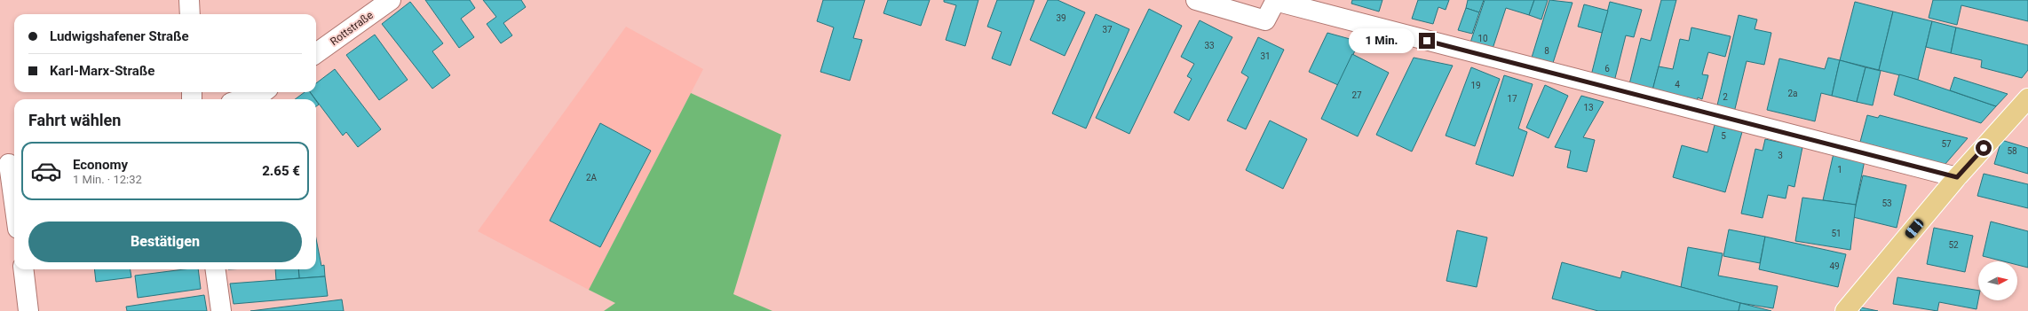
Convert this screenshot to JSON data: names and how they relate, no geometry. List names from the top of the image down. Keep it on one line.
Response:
{"streets":{"street":["Rottstraße"]},"house_numbers":["39","37","10","33","8","31","6","4","19","2a","27","2","17","13","5","57","58","3","1","2A","53","51","52","49"],"north":"right","page":{"banner":["Ludwigshafener Straße","Karl-Marx-Straße"],"bubble":"1 Min.","heading":"Fahrt wählen","list":[{"name":"Economy","note":"1 Min. · 12:32","value":"2.65 €"}],"buttons":"Bestätigen"}}
